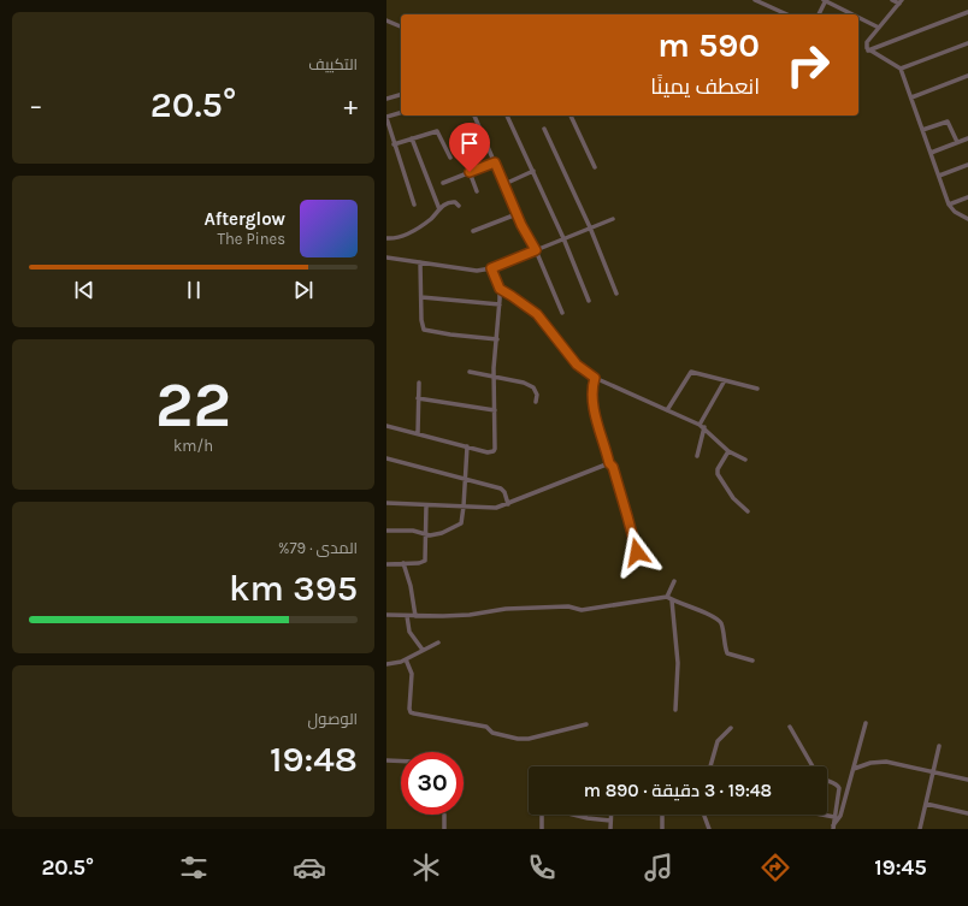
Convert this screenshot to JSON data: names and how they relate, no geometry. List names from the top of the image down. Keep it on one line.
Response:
{"page":{"tile":["التكييف",["22","km/h"],["المدى · 79%","395 km"],["الوصول","19:48"]],"turn":["590 m","انعطف يمينًا"],"heat":["−","20.5°","+"],"song":["Afterglow","The Pines"],"limit":"30","trip":"19:48 · 3 دقيقة · 890 m","tabs":["19:45","20.5°"]}}
